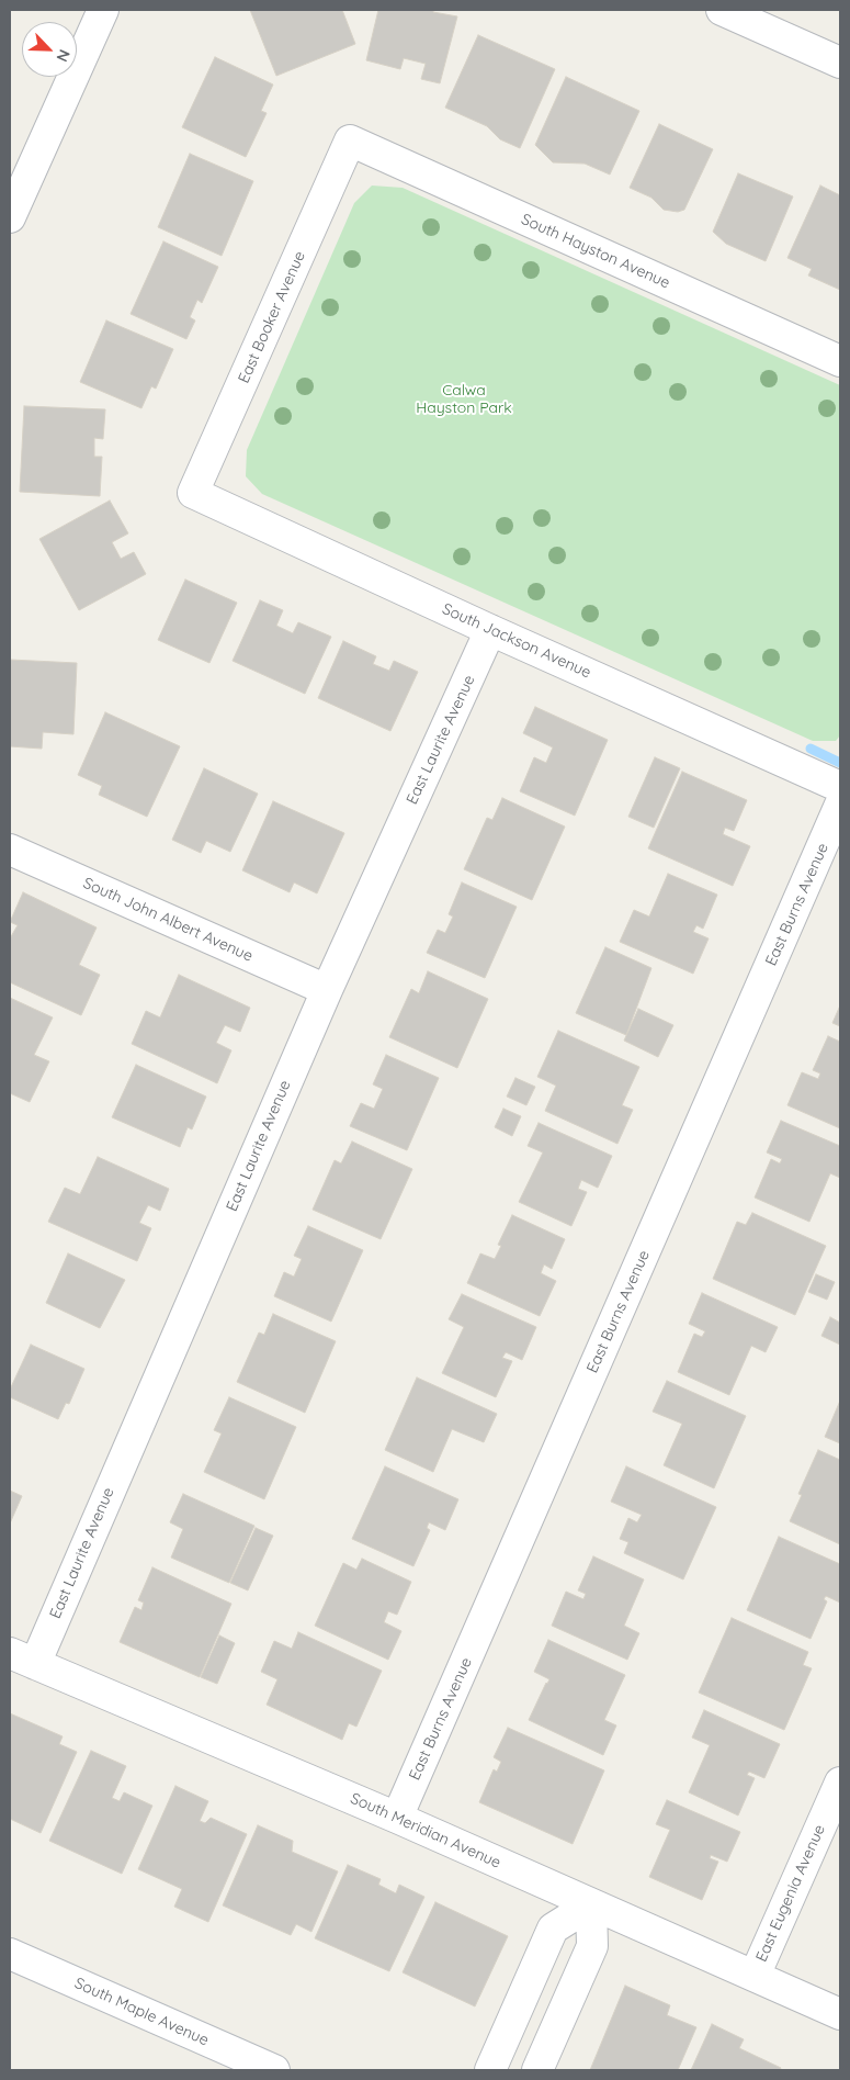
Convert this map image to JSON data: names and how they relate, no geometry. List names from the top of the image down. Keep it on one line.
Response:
{"streets":{"street":["South Hayston Avenue","East Booker Avenue","South Jackson Avenue","East Laurite Avenue","East Burns Avenue","South John Albert Avenue","South Meridian Avenue","East Eugenia Avenue","South Maple Avenue"]},"crossings":[["South Hayston Avenue","East Booker Avenue"],["East Booker Avenue","South Jackson Avenue"],["South Jackson Avenue","East Laurite Avenue"],["East Laurite Avenue","South John Albert Avenue"],["East Laurite Avenue","South Meridian Avenue"],["East Burns Avenue","South Meridian Avenue"],["South Meridian Avenue","East Eugenia Avenue"]],"parks":["Calwa Hayston Park"],"north":"bottom right"}
